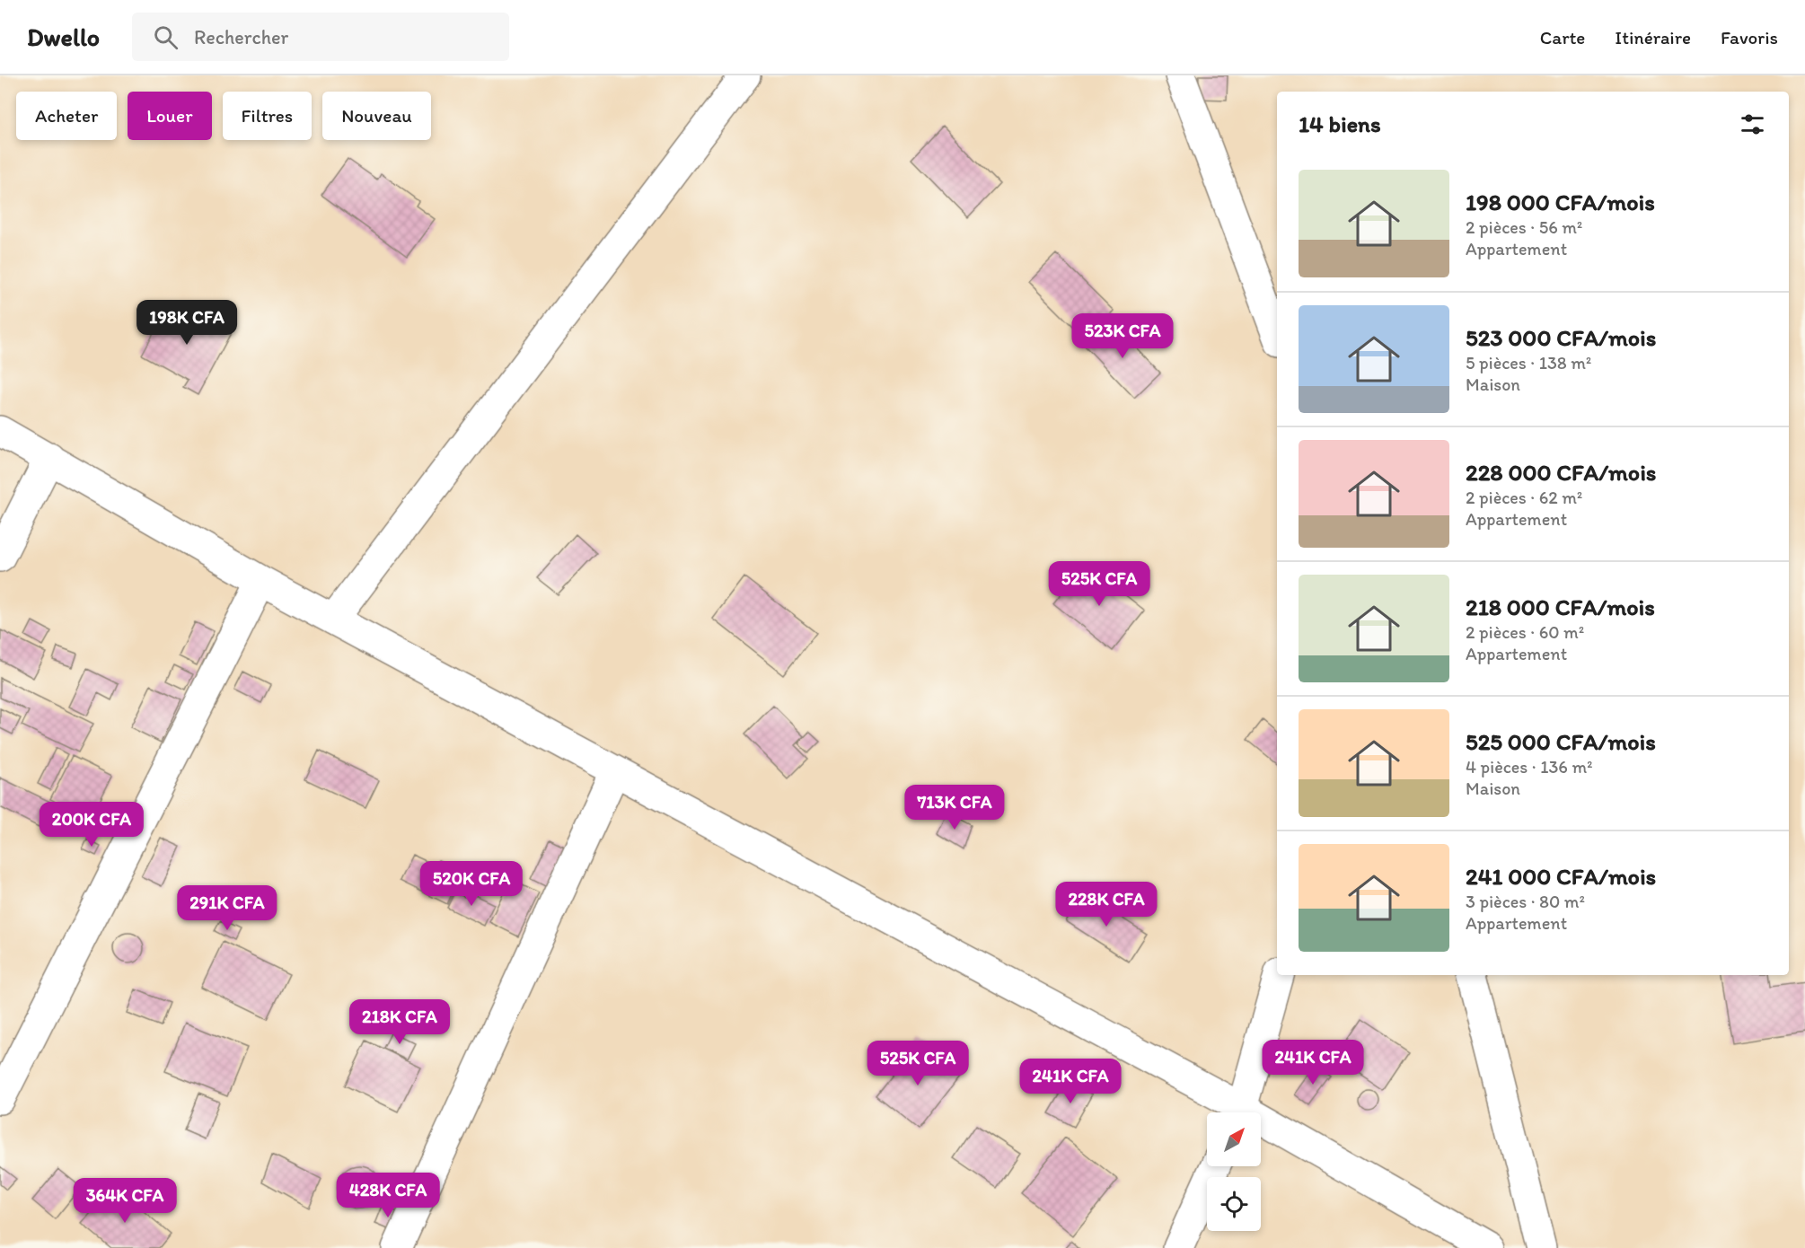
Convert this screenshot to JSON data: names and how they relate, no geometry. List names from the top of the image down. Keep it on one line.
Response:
{"north":"top right","page":{"header":"Dwello","search":"Rechercher","nav":["Carte","Itinéraire","Favoris"],"chip":["Acheter","Louer","Filtres","Nouveau"],"heading":"14 biens","list":[{"name":"198 000 CFA/mois","note":"2 pièces · 56 m² · Appartement"},{"name":"523 000 CFA/mois","note":"5 pièces · 138 m² · Maison"},{"name":"228 000 CFA/mois","note":"2 pièces · 62 m² · Appartement"},{"name":"218 000 CFA/mois","note":"2 pièces · 60 m² · Appartement"},{"name":"525 000 CFA/mois","note":"4 pièces · 136 m² · Maison"},{"name":"241 000 CFA/mois","note":"3 pièces · 80 m² · Appartement"}],"price":["198K CFA","523K CFA","525K CFA","713K CFA","200K CFA","520K CFA","228K CFA","291K CFA","218K CFA","241K CFA","525K CFA","241K CFA","428K CFA","364K CFA"]}}
